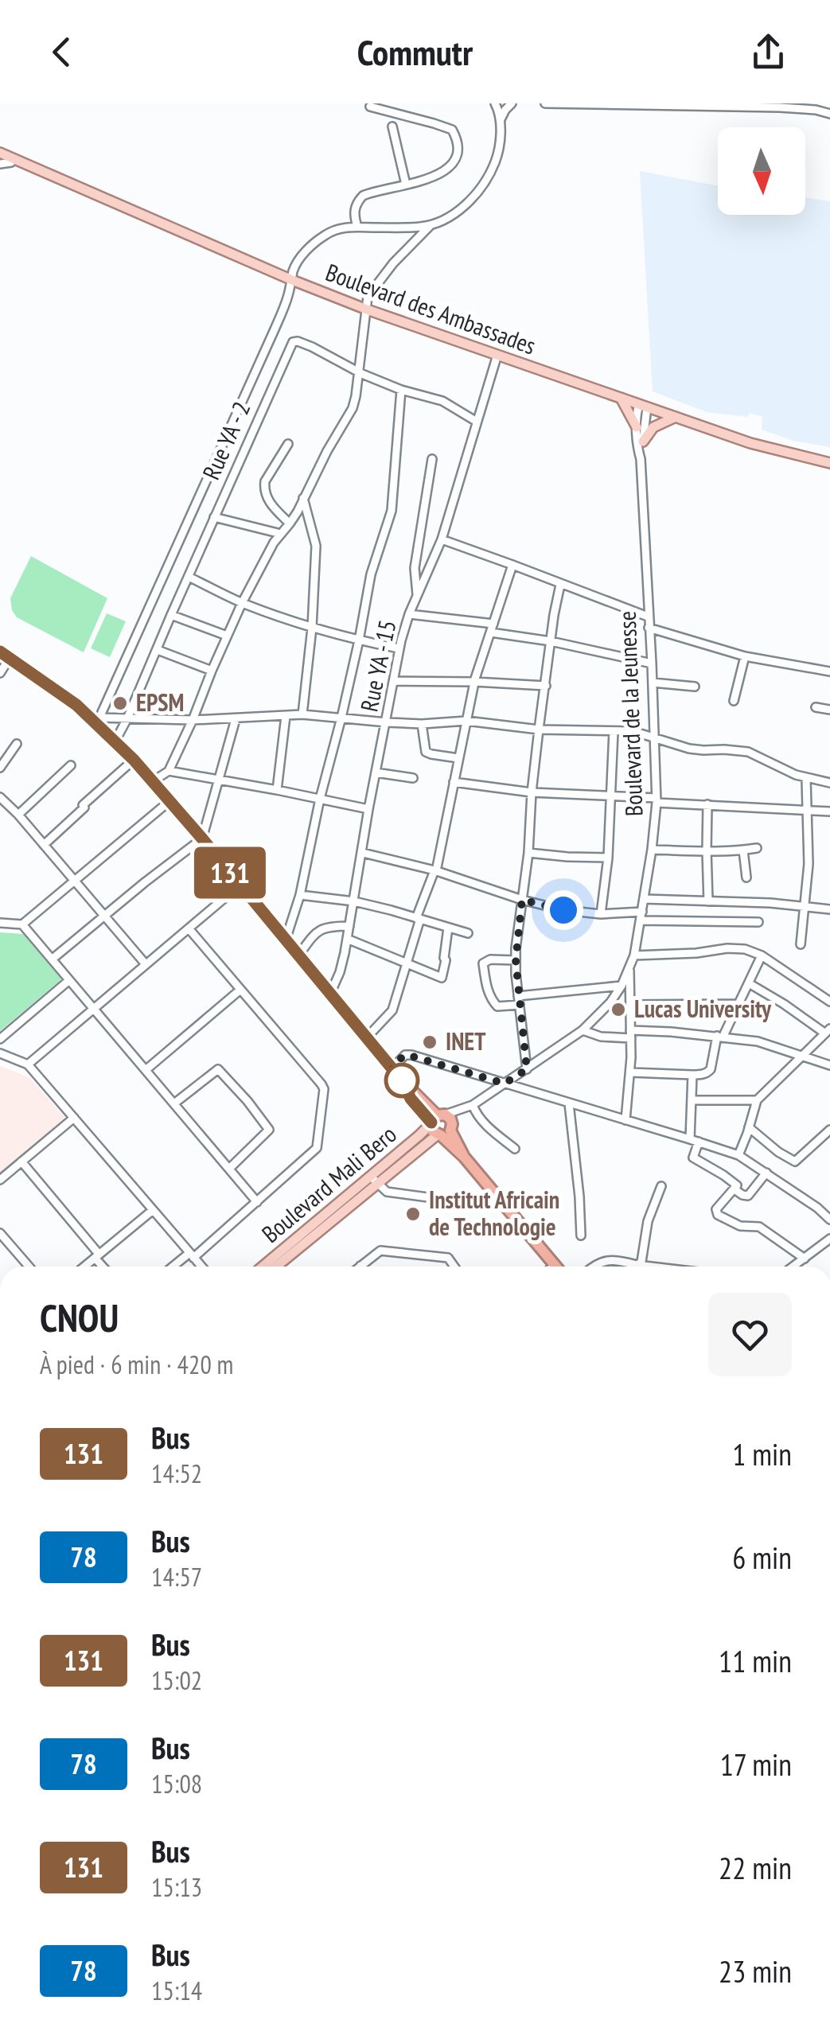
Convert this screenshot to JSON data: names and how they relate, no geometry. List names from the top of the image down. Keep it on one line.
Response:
{"streets":{"main road":["Boulevard des Ambassades","Boulevard Mali Bero"],"street":["Rue YA - 2","Rue YA - 15","Boulevard de la Jeunesse"]},"crossings":[["Boulevard des Ambassades","Rue YA - 15"],["Boulevard des Ambassades","Boulevard de la Jeunesse"],["Rue YA - 2","Rue YA - 15"]],"places":["EPSM","Lucas University","INET","Institut Africain de Technologie"],"lines":["bus line 131"],"north":"bottom","page":{"header":"Commutr","on_map":"131","heading":["CNOU","À pied · 6 min · 420 m"],"list":[{"mark":"131","name":"Bus","note":"14:52","value":"1 min"},{"mark":"78","name":"Bus","note":"14:57","value":"6 min"},{"mark":"131","name":"Bus","note":"15:02","value":"11 min"},{"mark":"78","name":"Bus","note":"15:08","value":"17 min"},{"mark":"131","name":"Bus","note":"15:13","value":"22 min"},{"mark":"78","name":"Bus","note":"15:14","value":"23 min"}]}}
